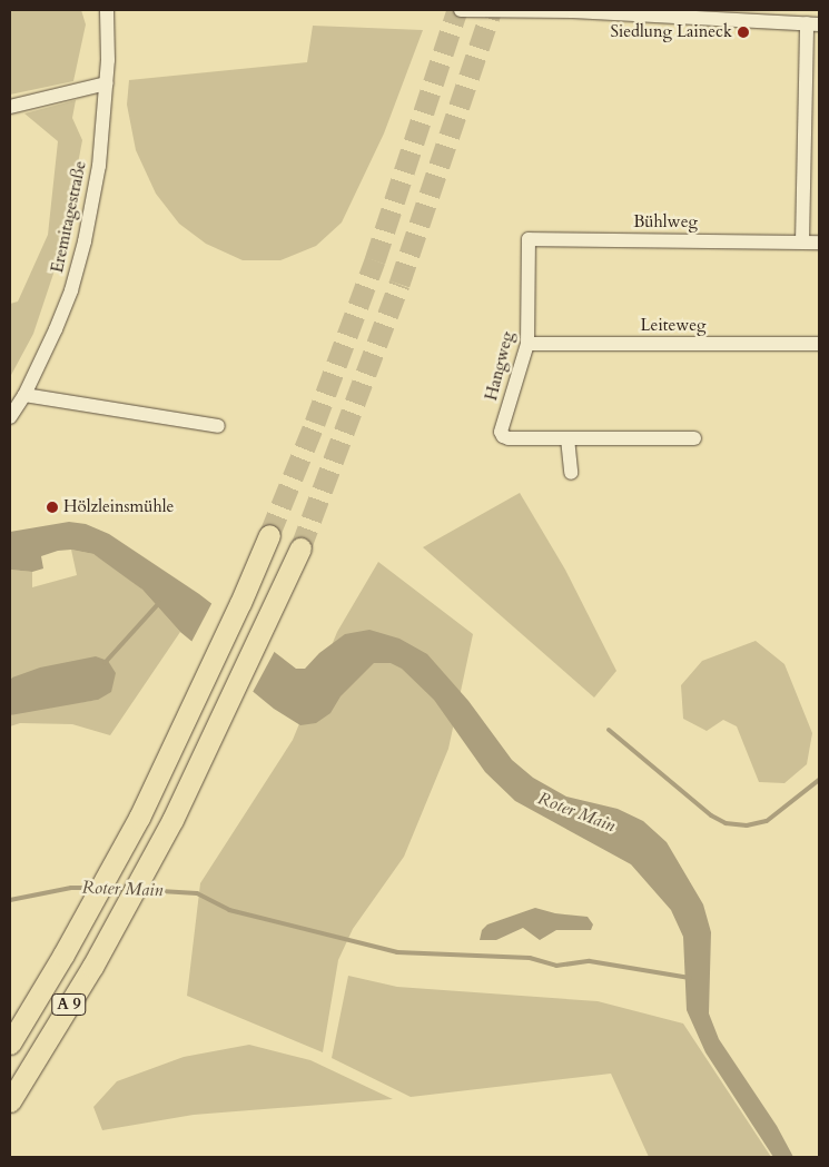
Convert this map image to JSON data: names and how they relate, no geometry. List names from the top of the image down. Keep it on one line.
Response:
{"streets":{"highway":["A 9"],"street":["Eremitagestraße","Bühlweg","Leiteweg","Hangweg"]},"crossings":[["Bühlweg","Hangweg"],["Leiteweg","Hangweg"]],"water":["Roter Main"],"places":["Siedlung Laineck","Hölzleinsmühle"]}
